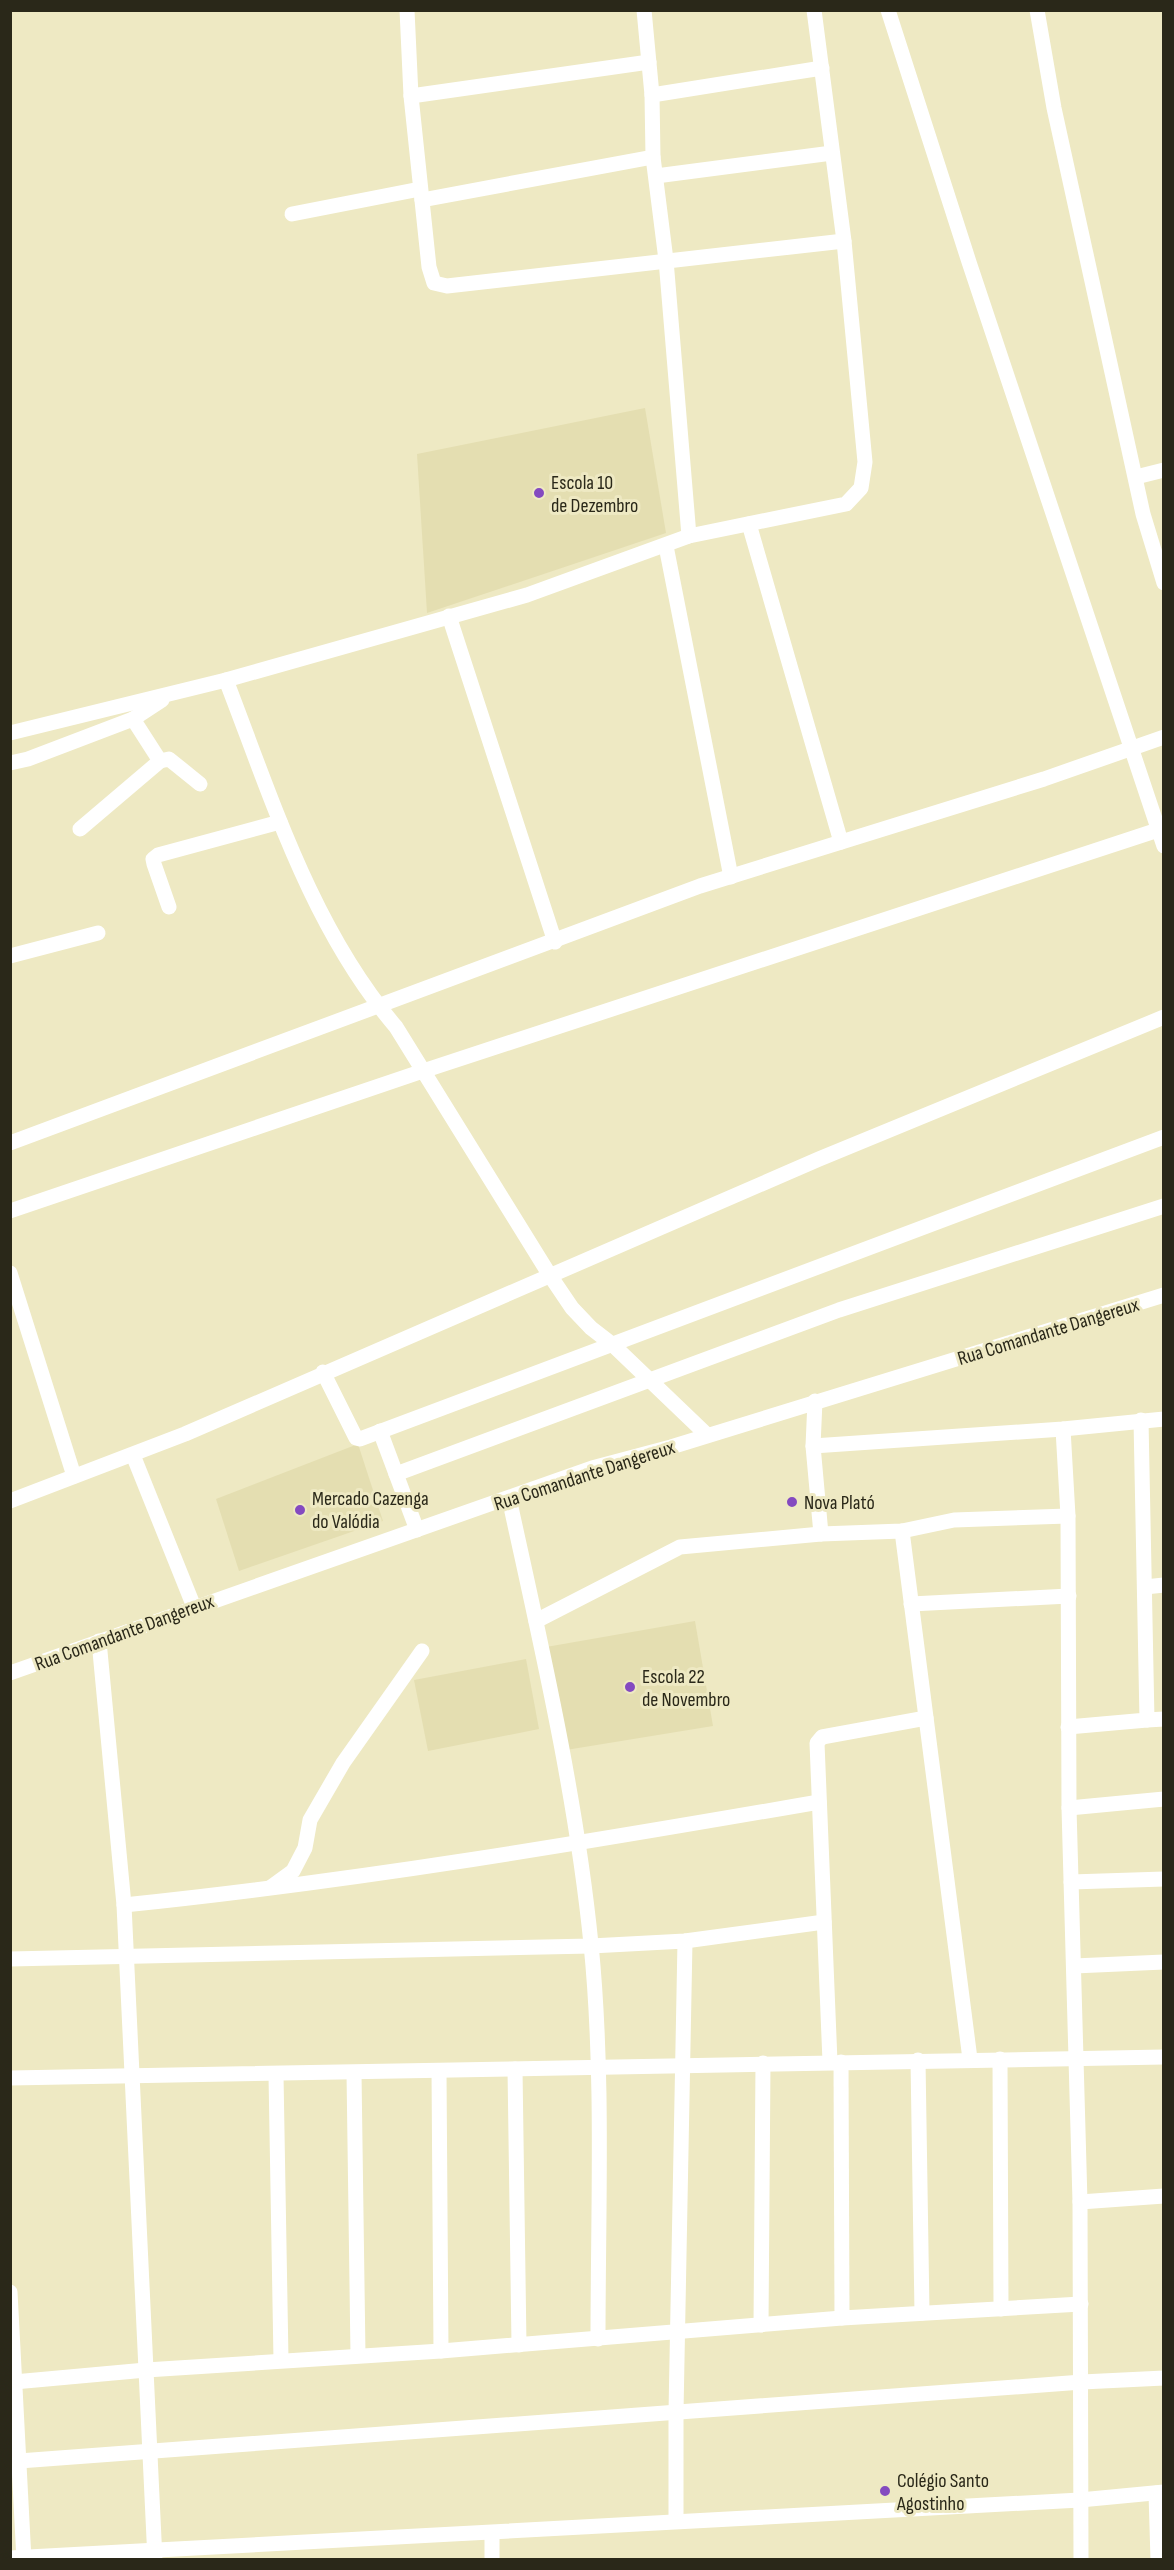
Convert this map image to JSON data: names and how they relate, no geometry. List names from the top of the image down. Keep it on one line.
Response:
{"streets":{"street":["Rua Comandante Dangereux"]},"places":["Escola 10 de Dezembro","Nova Plató","Mercado Cazenga do Valódia","Escola 22 de Novembro","Colégio Santo Agostinho"]}
